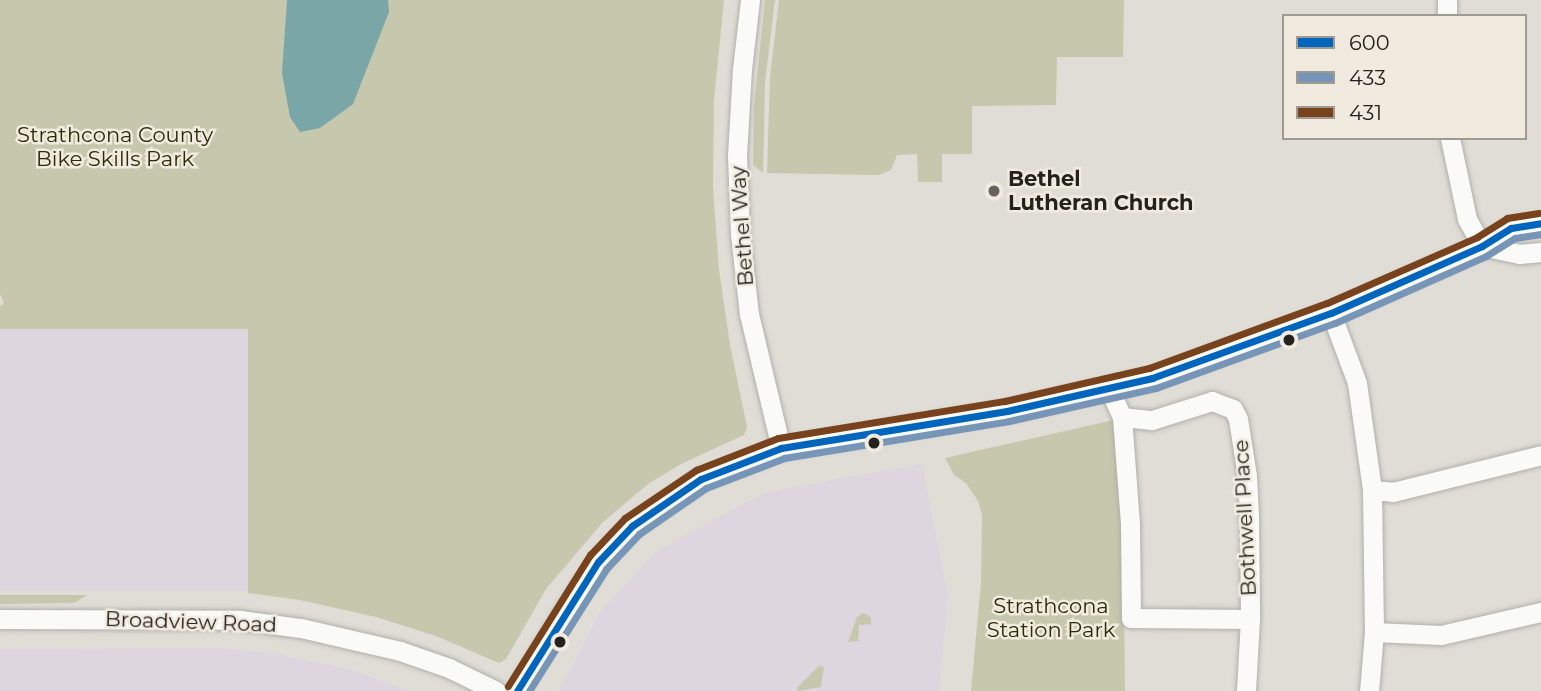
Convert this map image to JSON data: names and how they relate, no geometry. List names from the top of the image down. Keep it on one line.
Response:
{"streets":{"street":["Bethel Way","Bothwell Place","Broadview Road"]},"parks":["Strathcona County Bike Skills Park","Strathcona Station Park"],"places":["Bethel Lutheran Church"],"lines":["transit line 431","transit line 600","transit line 433"],"legend":["600","433","431"]}
